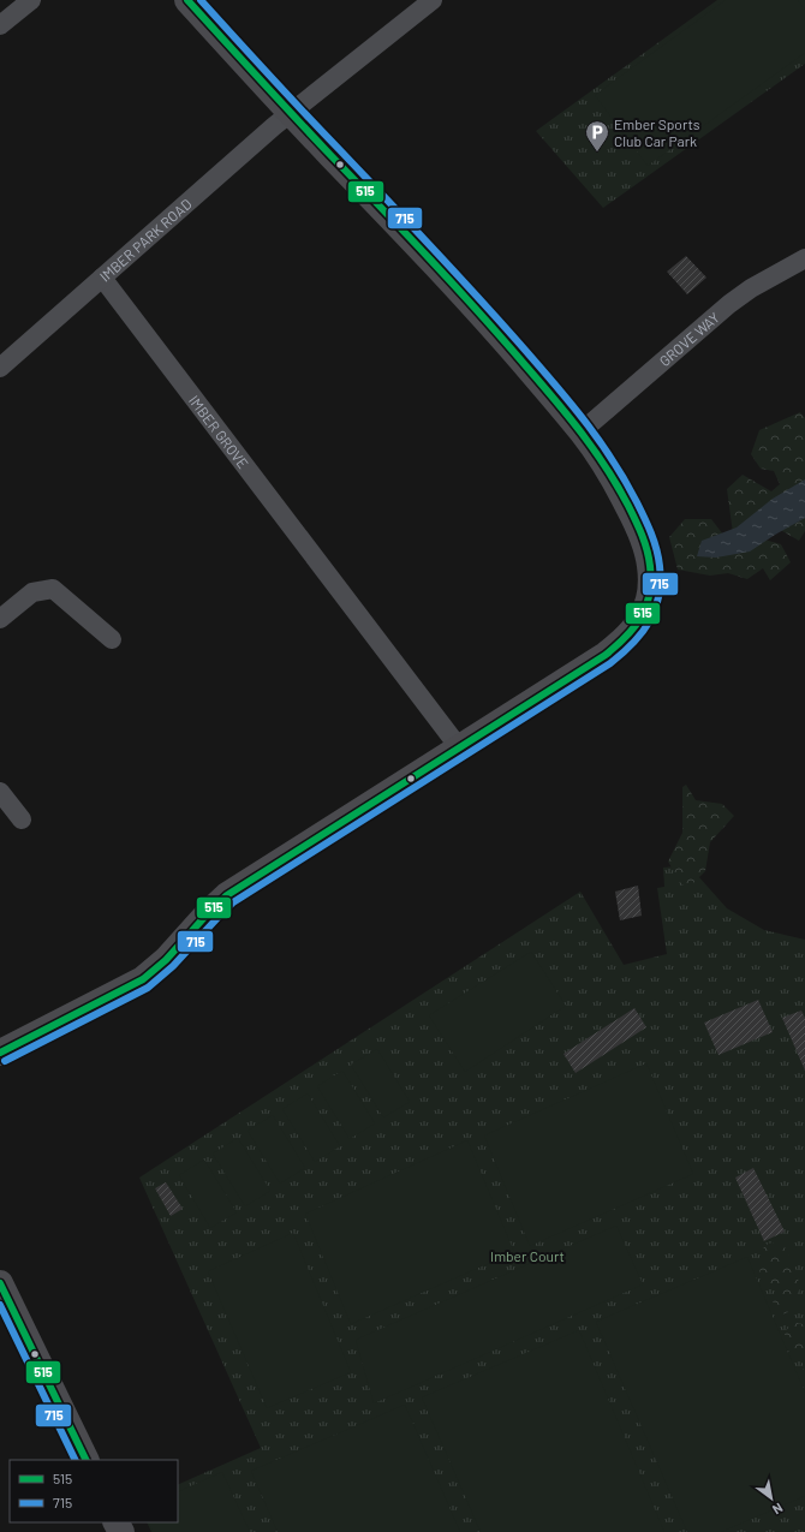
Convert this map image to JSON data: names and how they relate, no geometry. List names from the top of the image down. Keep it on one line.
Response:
{"streets":{"street":["IMBER PARK ROAD","GROVE WAY","IMBER GROVE"]},"crossings":[["IMBER PARK ROAD","IMBER GROVE"]],"parks":["Imber Court"],"places":{"parking":["Ember Sports Club Car Park"]},"lines":["transit line 515","transit line 715"],"legend":["515","715"],"north":"bottom right"}
